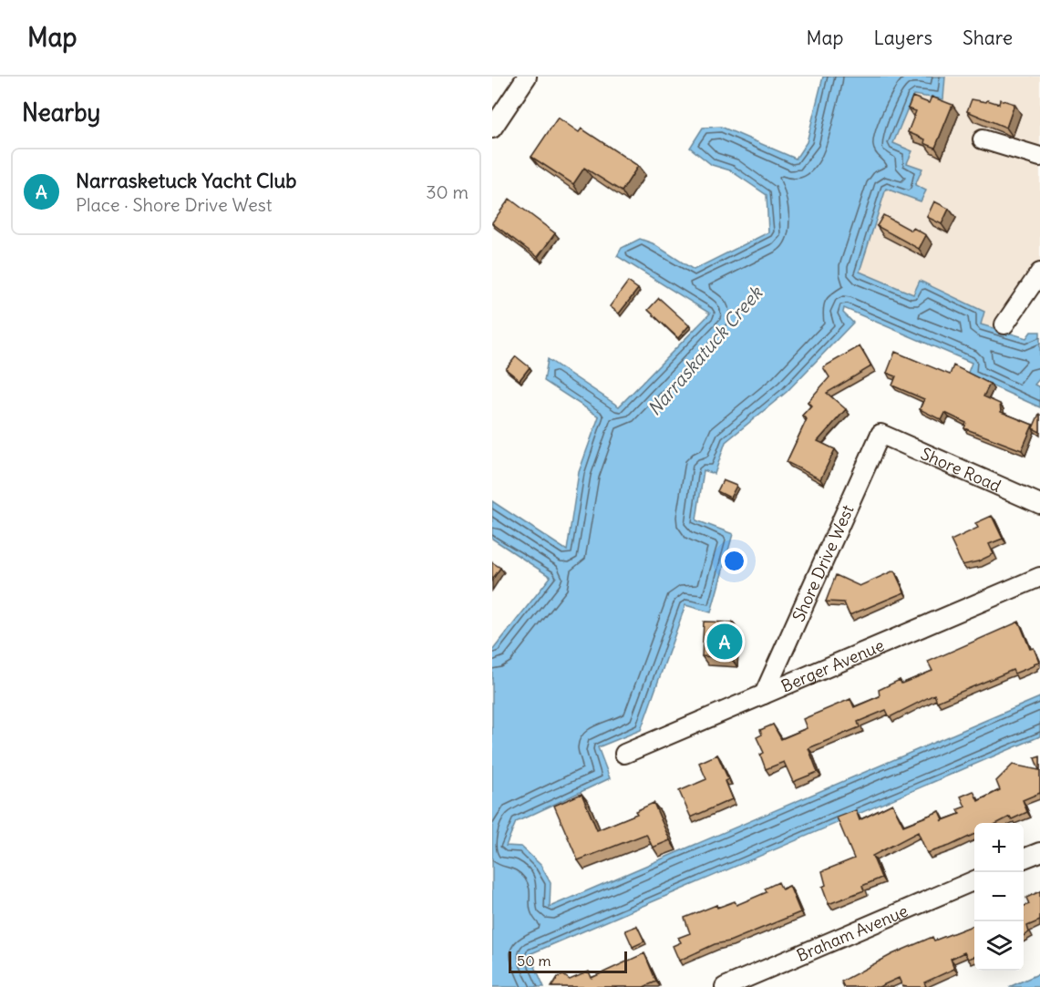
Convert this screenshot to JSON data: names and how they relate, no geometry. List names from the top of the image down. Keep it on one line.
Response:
{"streets":{"street":["Shore Road","Shore Drive West","Berger Avenue","Braham Avenue"]},"crossings":[["Shore Road","Shore Drive West"],["Shore Drive West","Berger Avenue"]],"water":["Narraskatuck Creek"],"scale_bar":"50 m","page":{"header":"Map","nav":["Map","Layers","Share"],"heading":"Nearby","list":[{"mark":"A","name":"Narrasketuck Yacht Club","note":"Place · Shore Drive West","value":"30 m"}],"pins":"A","map_buttons":["+","−"],"scale":"50 m"}}
